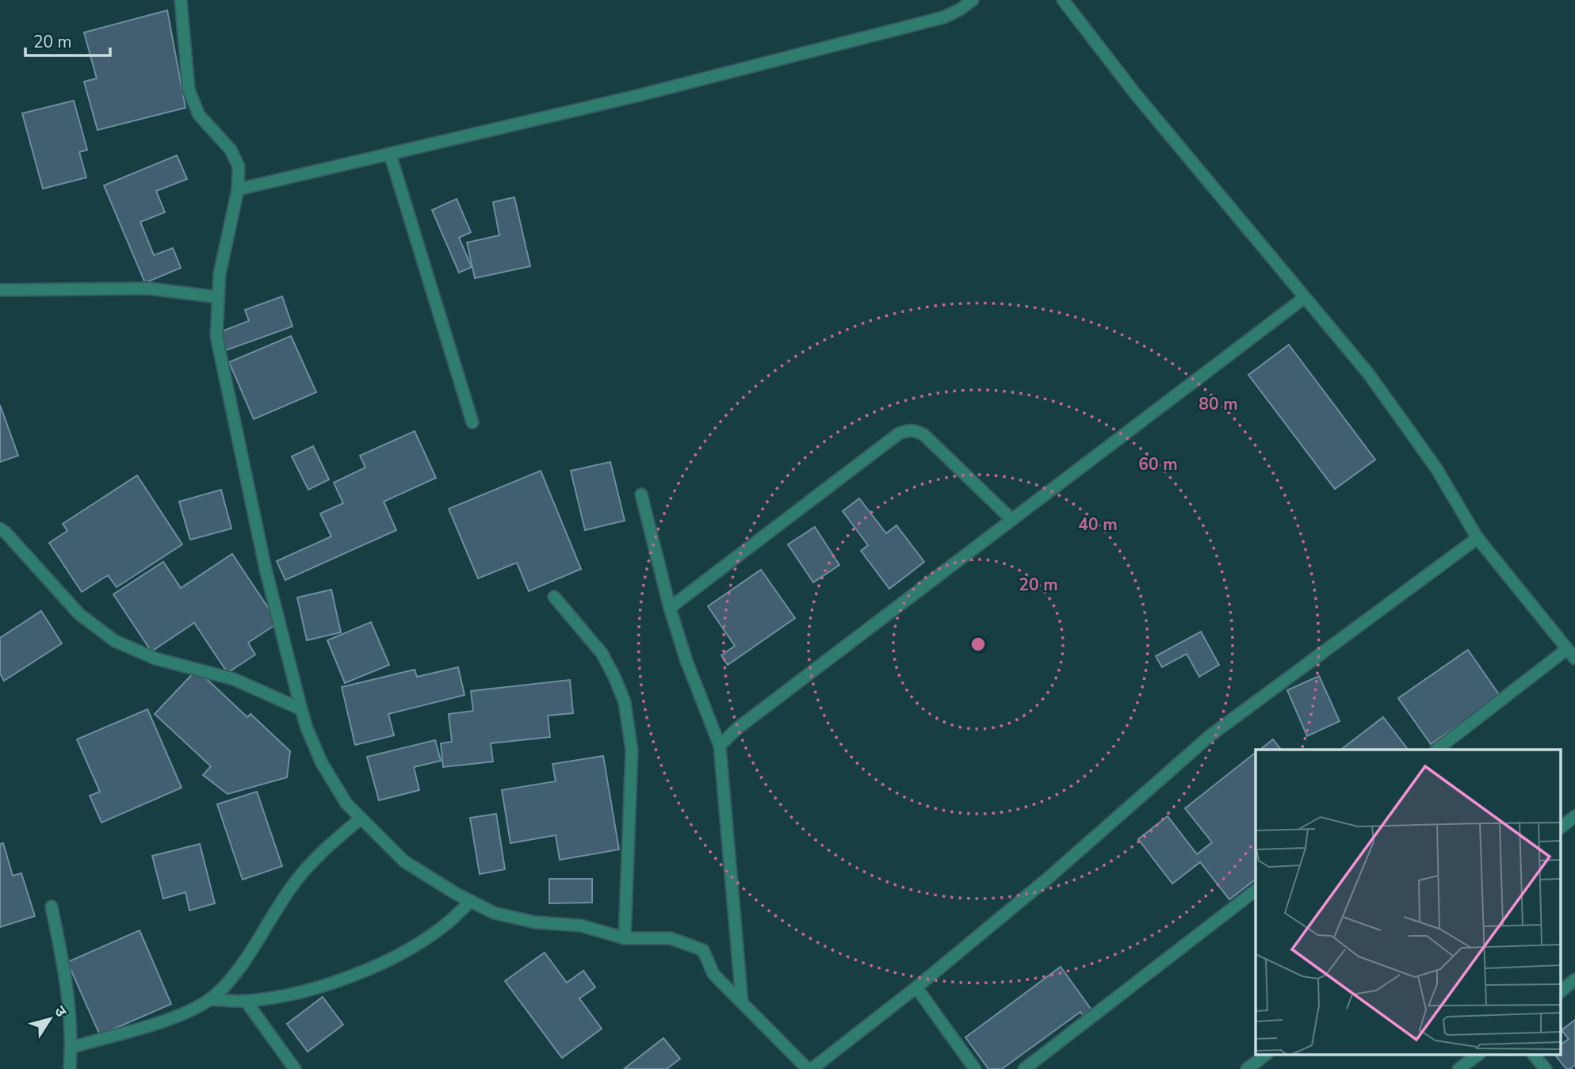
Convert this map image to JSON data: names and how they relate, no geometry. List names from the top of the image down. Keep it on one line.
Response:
{"scale_bar":"20 m","north":"top right","rings":["80 m","60 m","40 m","20 m"]}
